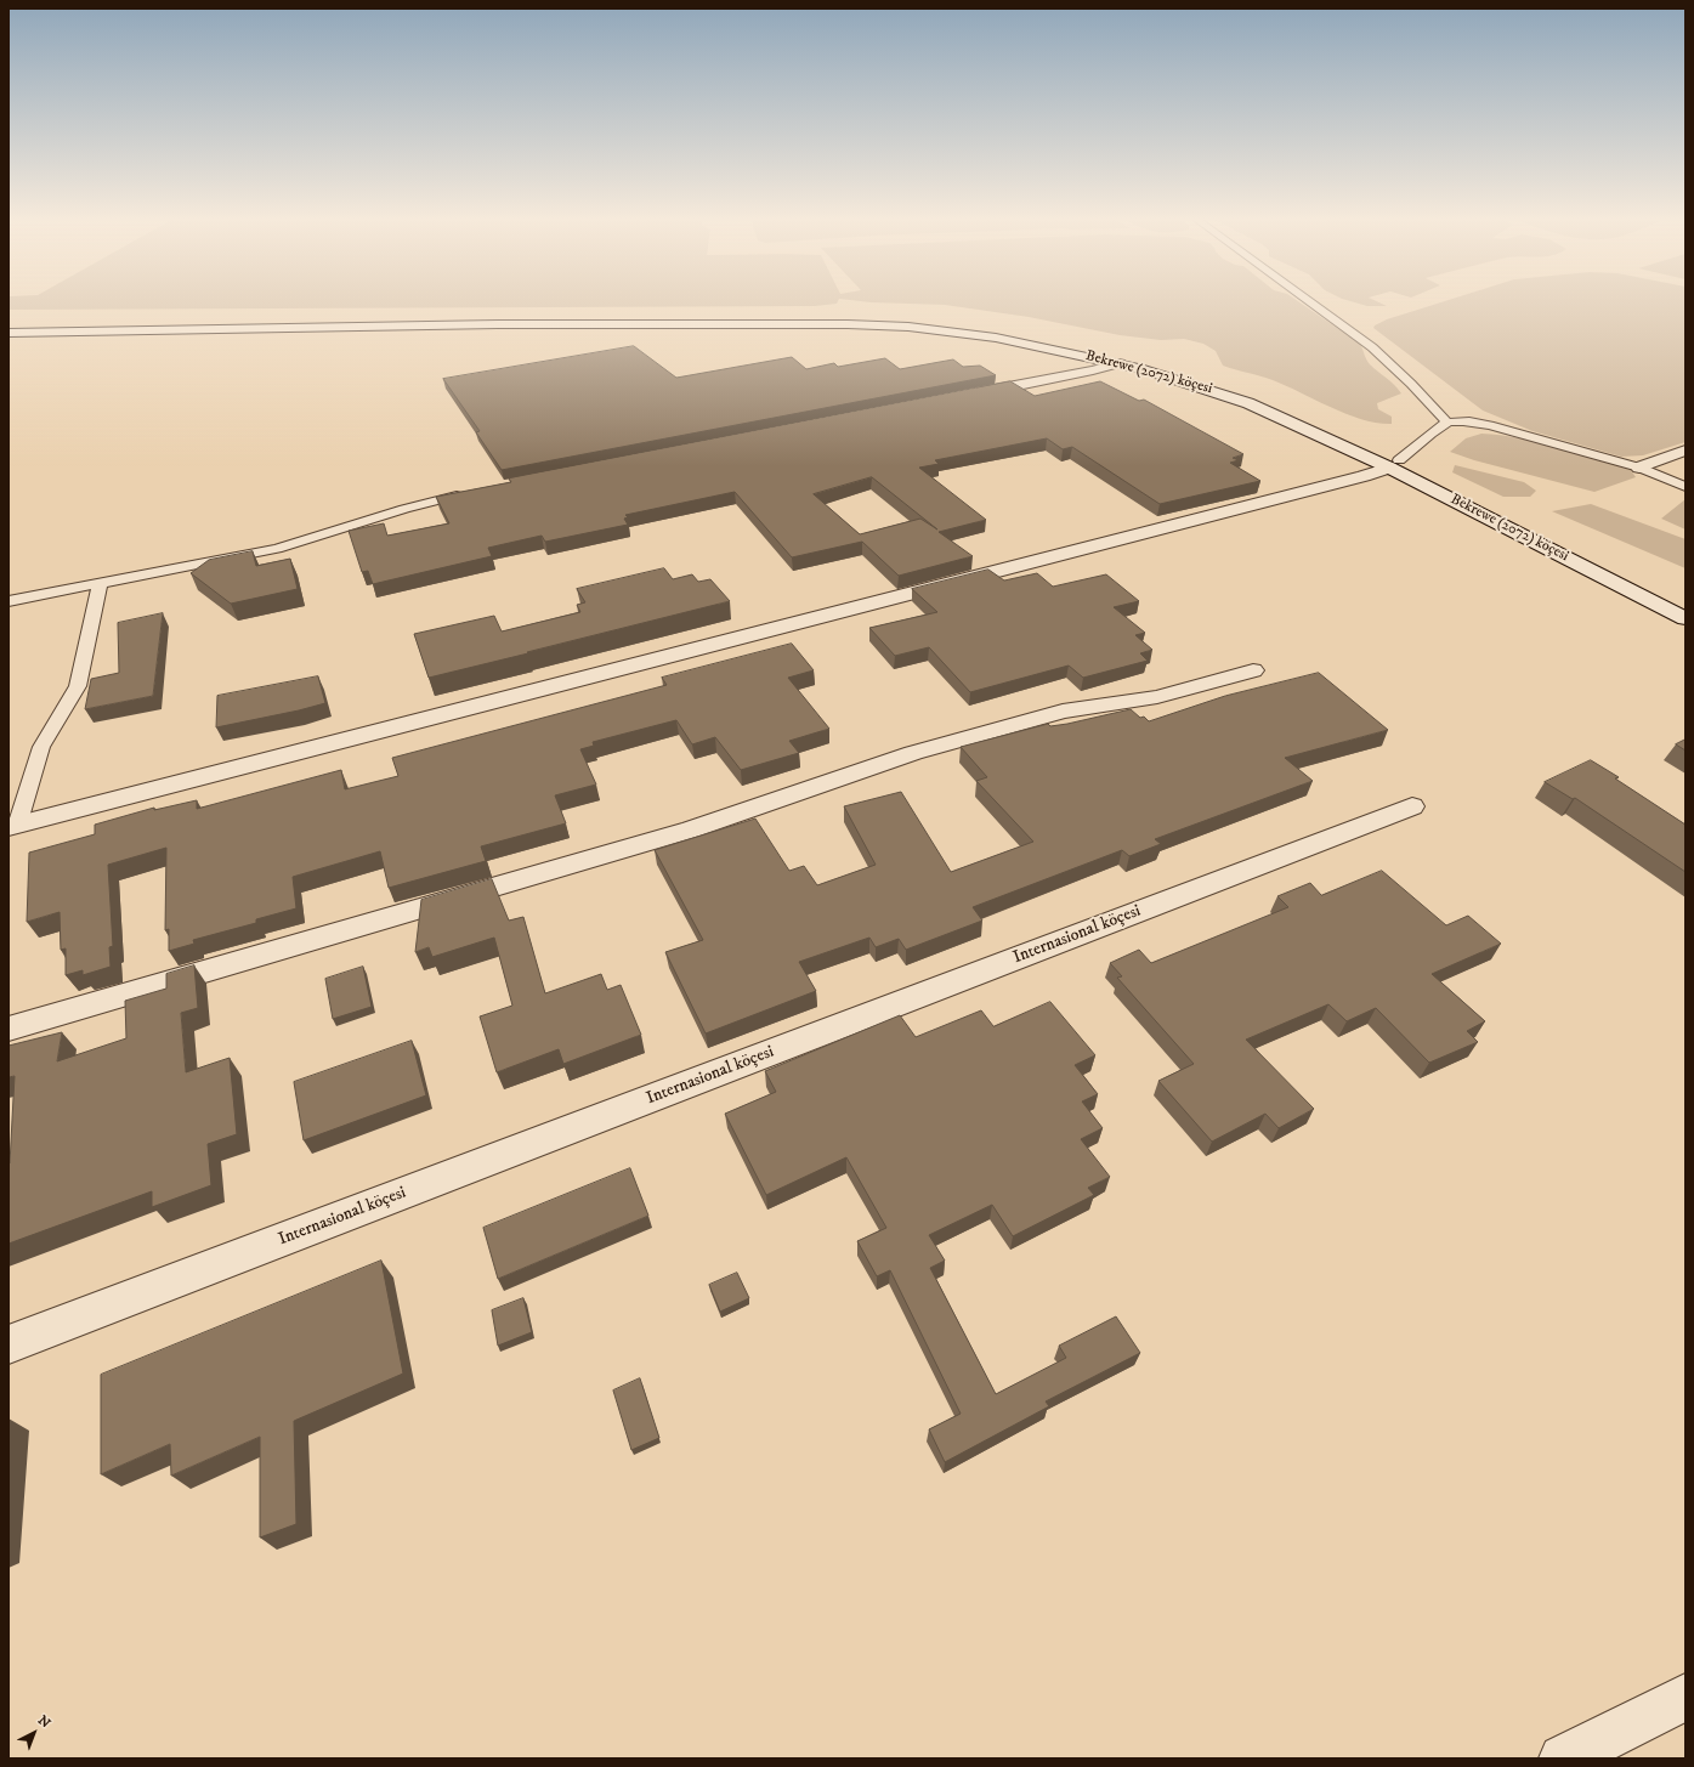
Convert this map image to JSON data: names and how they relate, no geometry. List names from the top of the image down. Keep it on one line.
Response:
{"streets":{"main road":["Bekrewe (2072) köçesi","Internasional köçesi"]},"north":"top right"}
